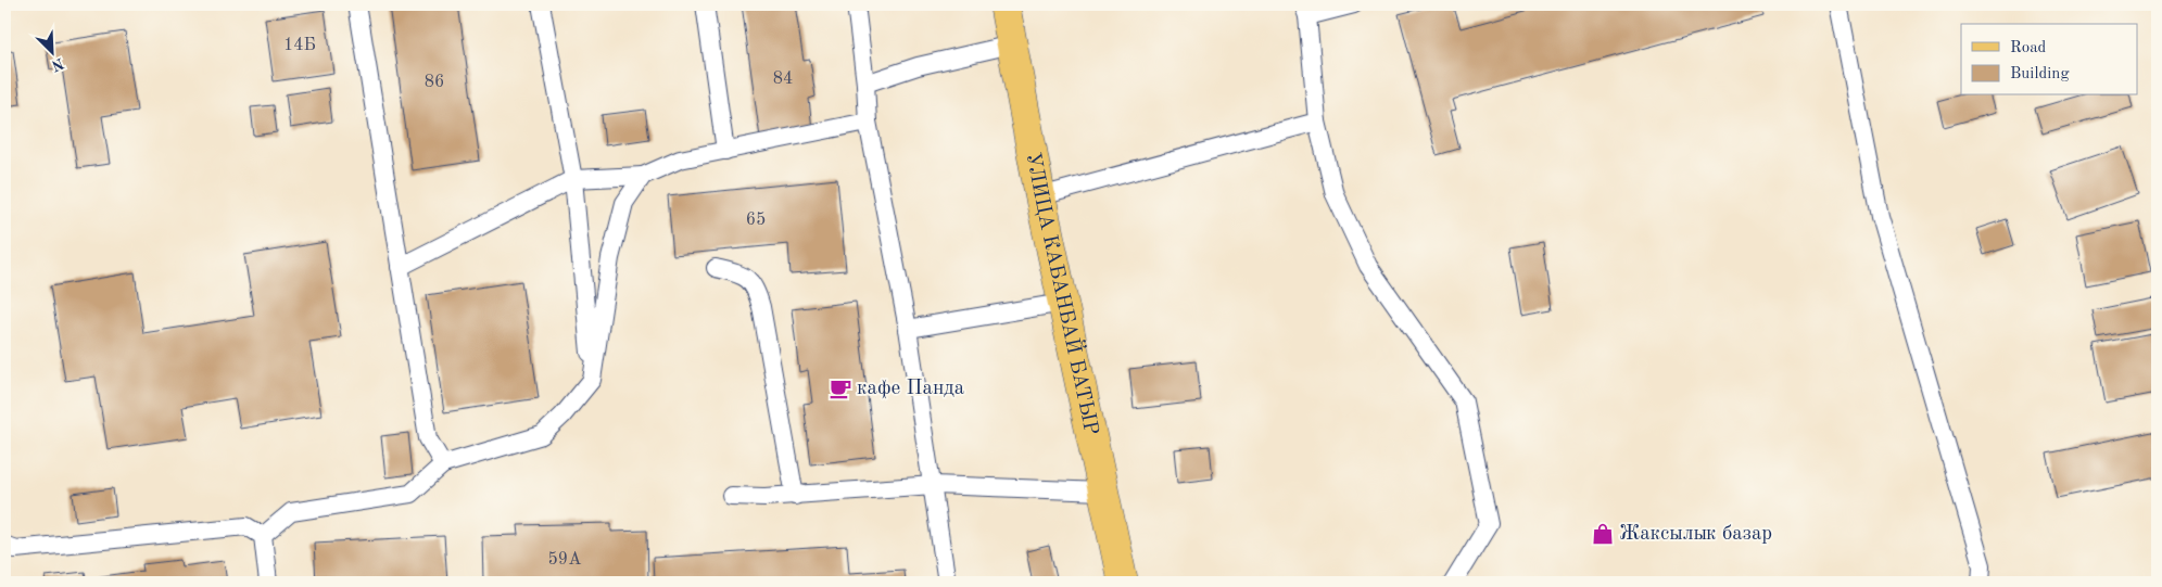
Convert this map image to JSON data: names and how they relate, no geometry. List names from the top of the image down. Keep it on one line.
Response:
{"streets":{"main road":["УЛИЦА КАБАНБАЙ БАТЫР"]},"places":{"cafe":["кафе Панда"],"shop":["Жаксылык базар"]},"house_numbers":["14Б","84","86","65","59А"],"legend":["Road","Building"],"north":"bottom right"}
